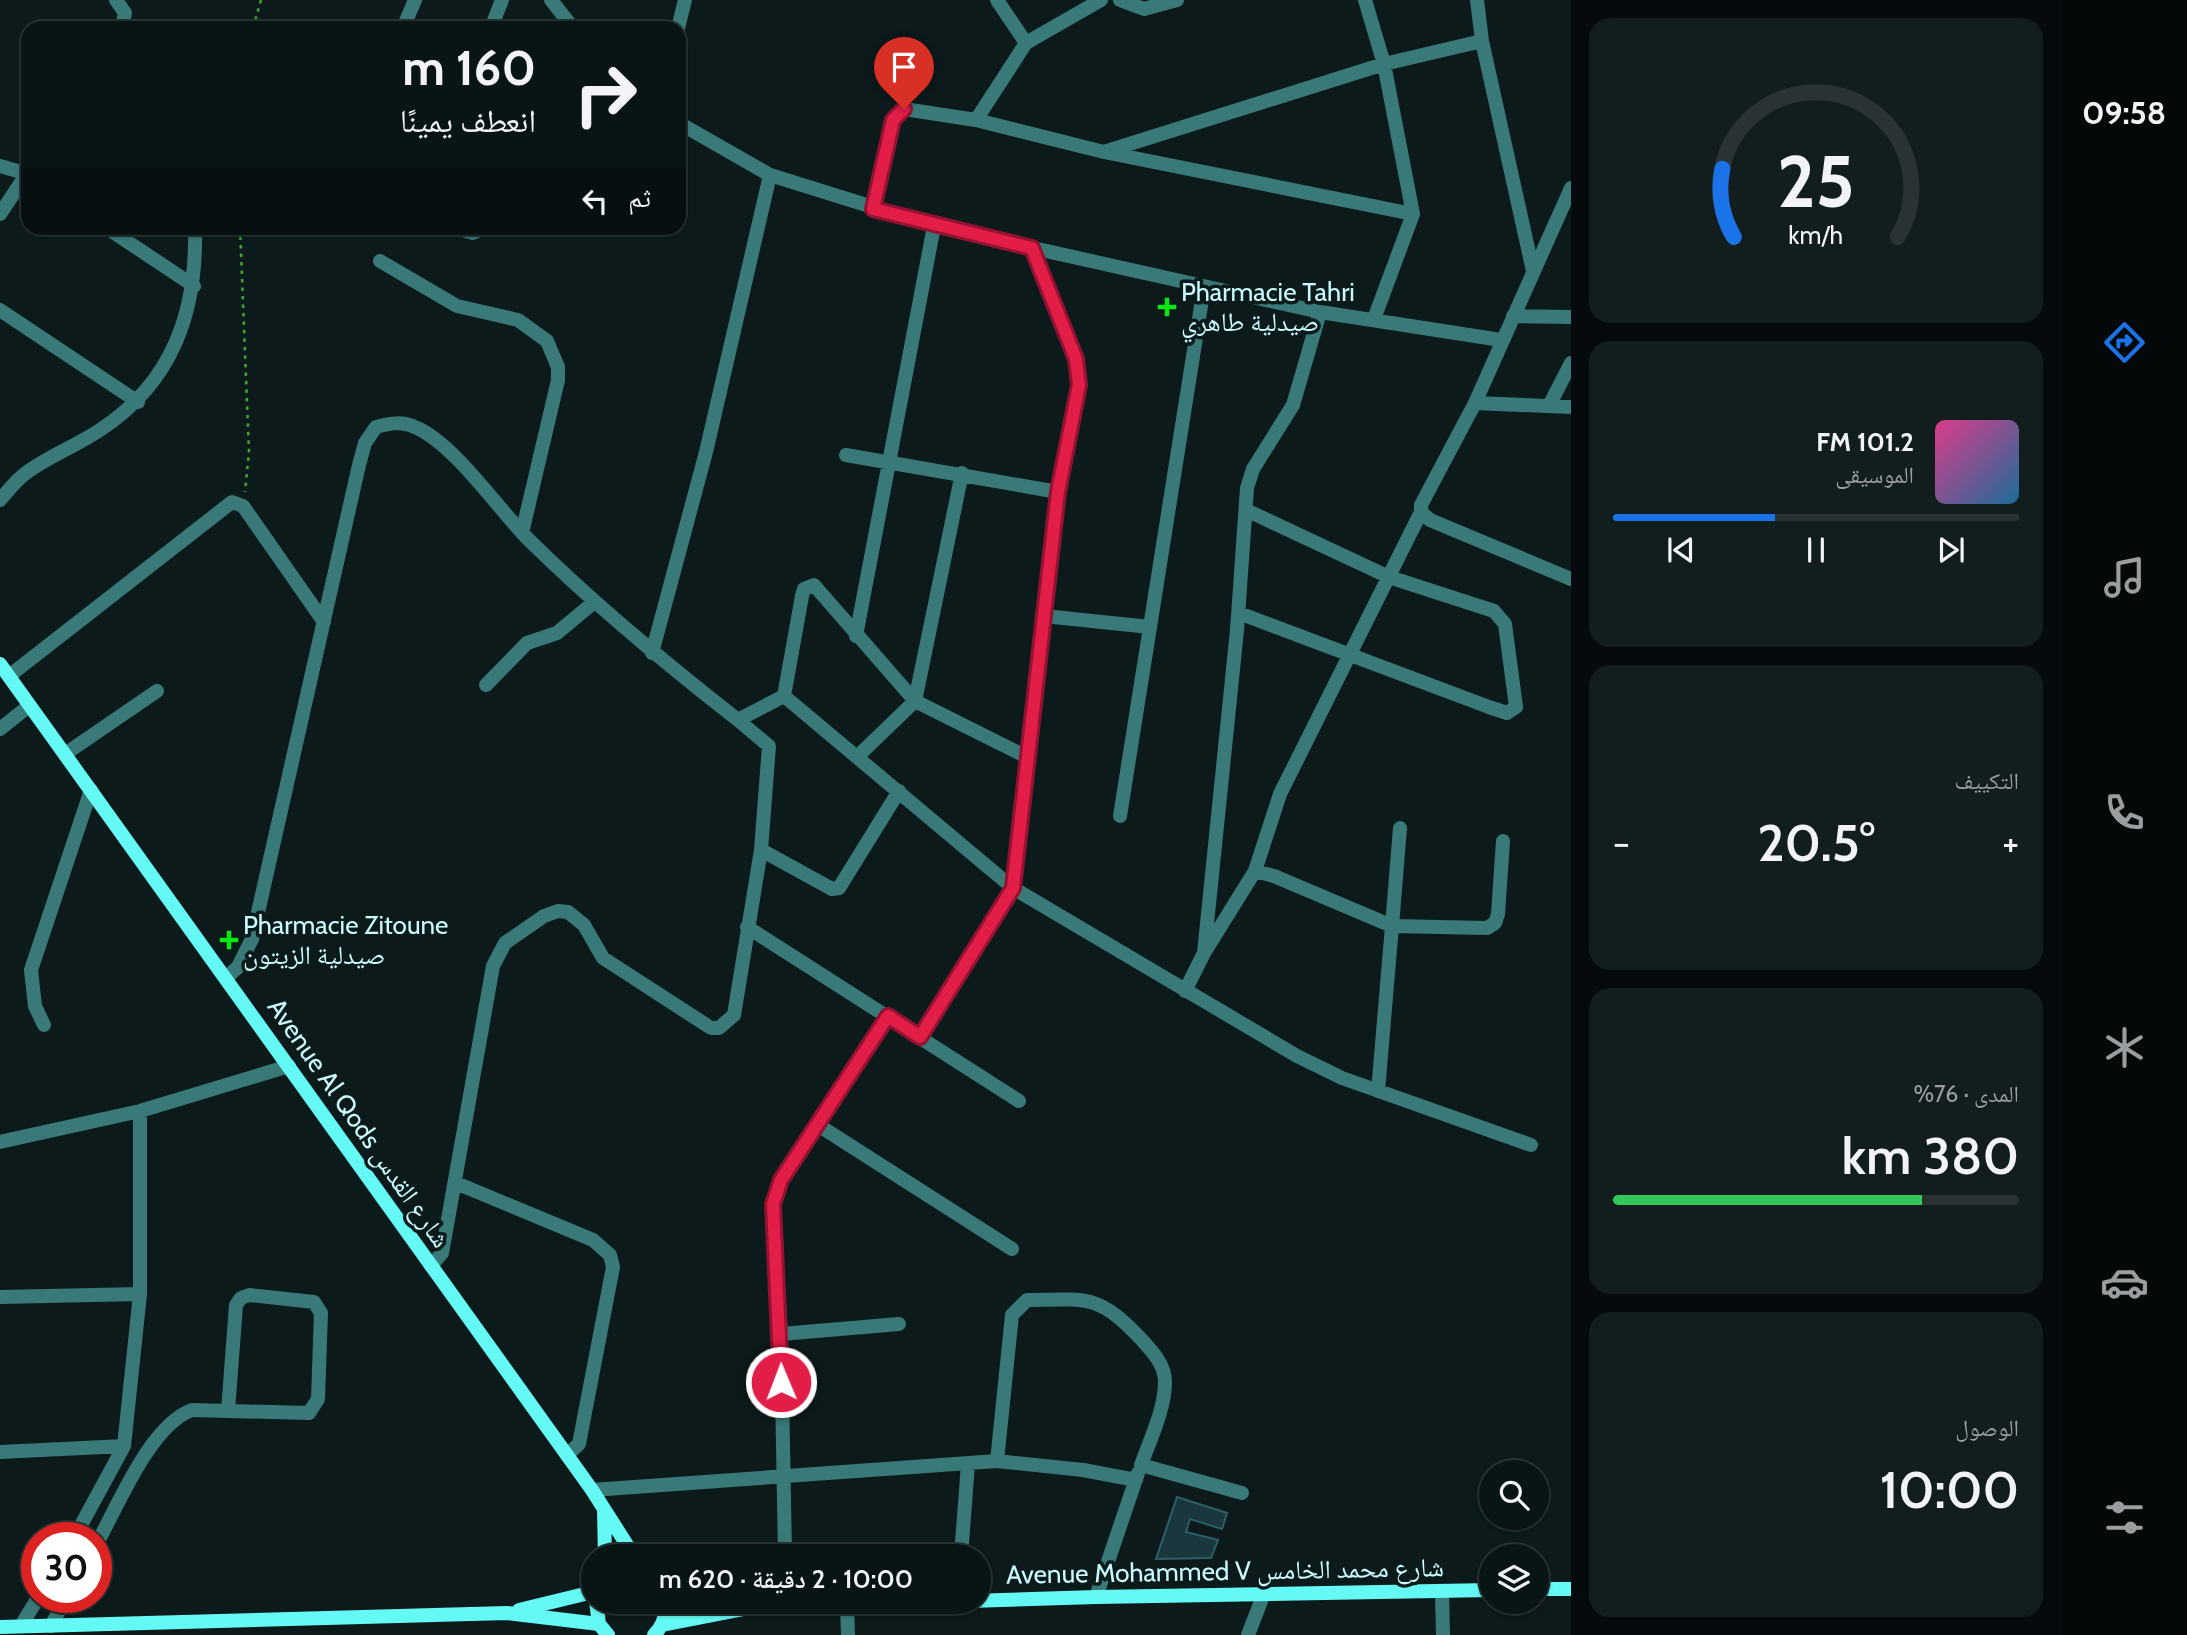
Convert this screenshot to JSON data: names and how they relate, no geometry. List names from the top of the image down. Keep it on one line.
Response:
{"streets":{"main road":["Avenue Al Qods شارع القدس","Avenue Mohammed V شارع محمد الخامس"]},"places":{"health":["Pharmacie Tahri صيدلية طاهري","Pharmacie Zitoune صيدلية الزيتون"]},"page":{"tabs":"09:58","turn":["160 m","انعطف يمينًا"],"then":"ثم","song":["101.2 FM","الموسيقى"],"tile":["التكييف",["المدى · 76%","380 km"],["الوصول","10:00"]],"heat":["−","20.5°","+"],"limit":"30","trip":"10:00 · 2 دقيقة · 620 m","gauge":["25","km/h"]}}
